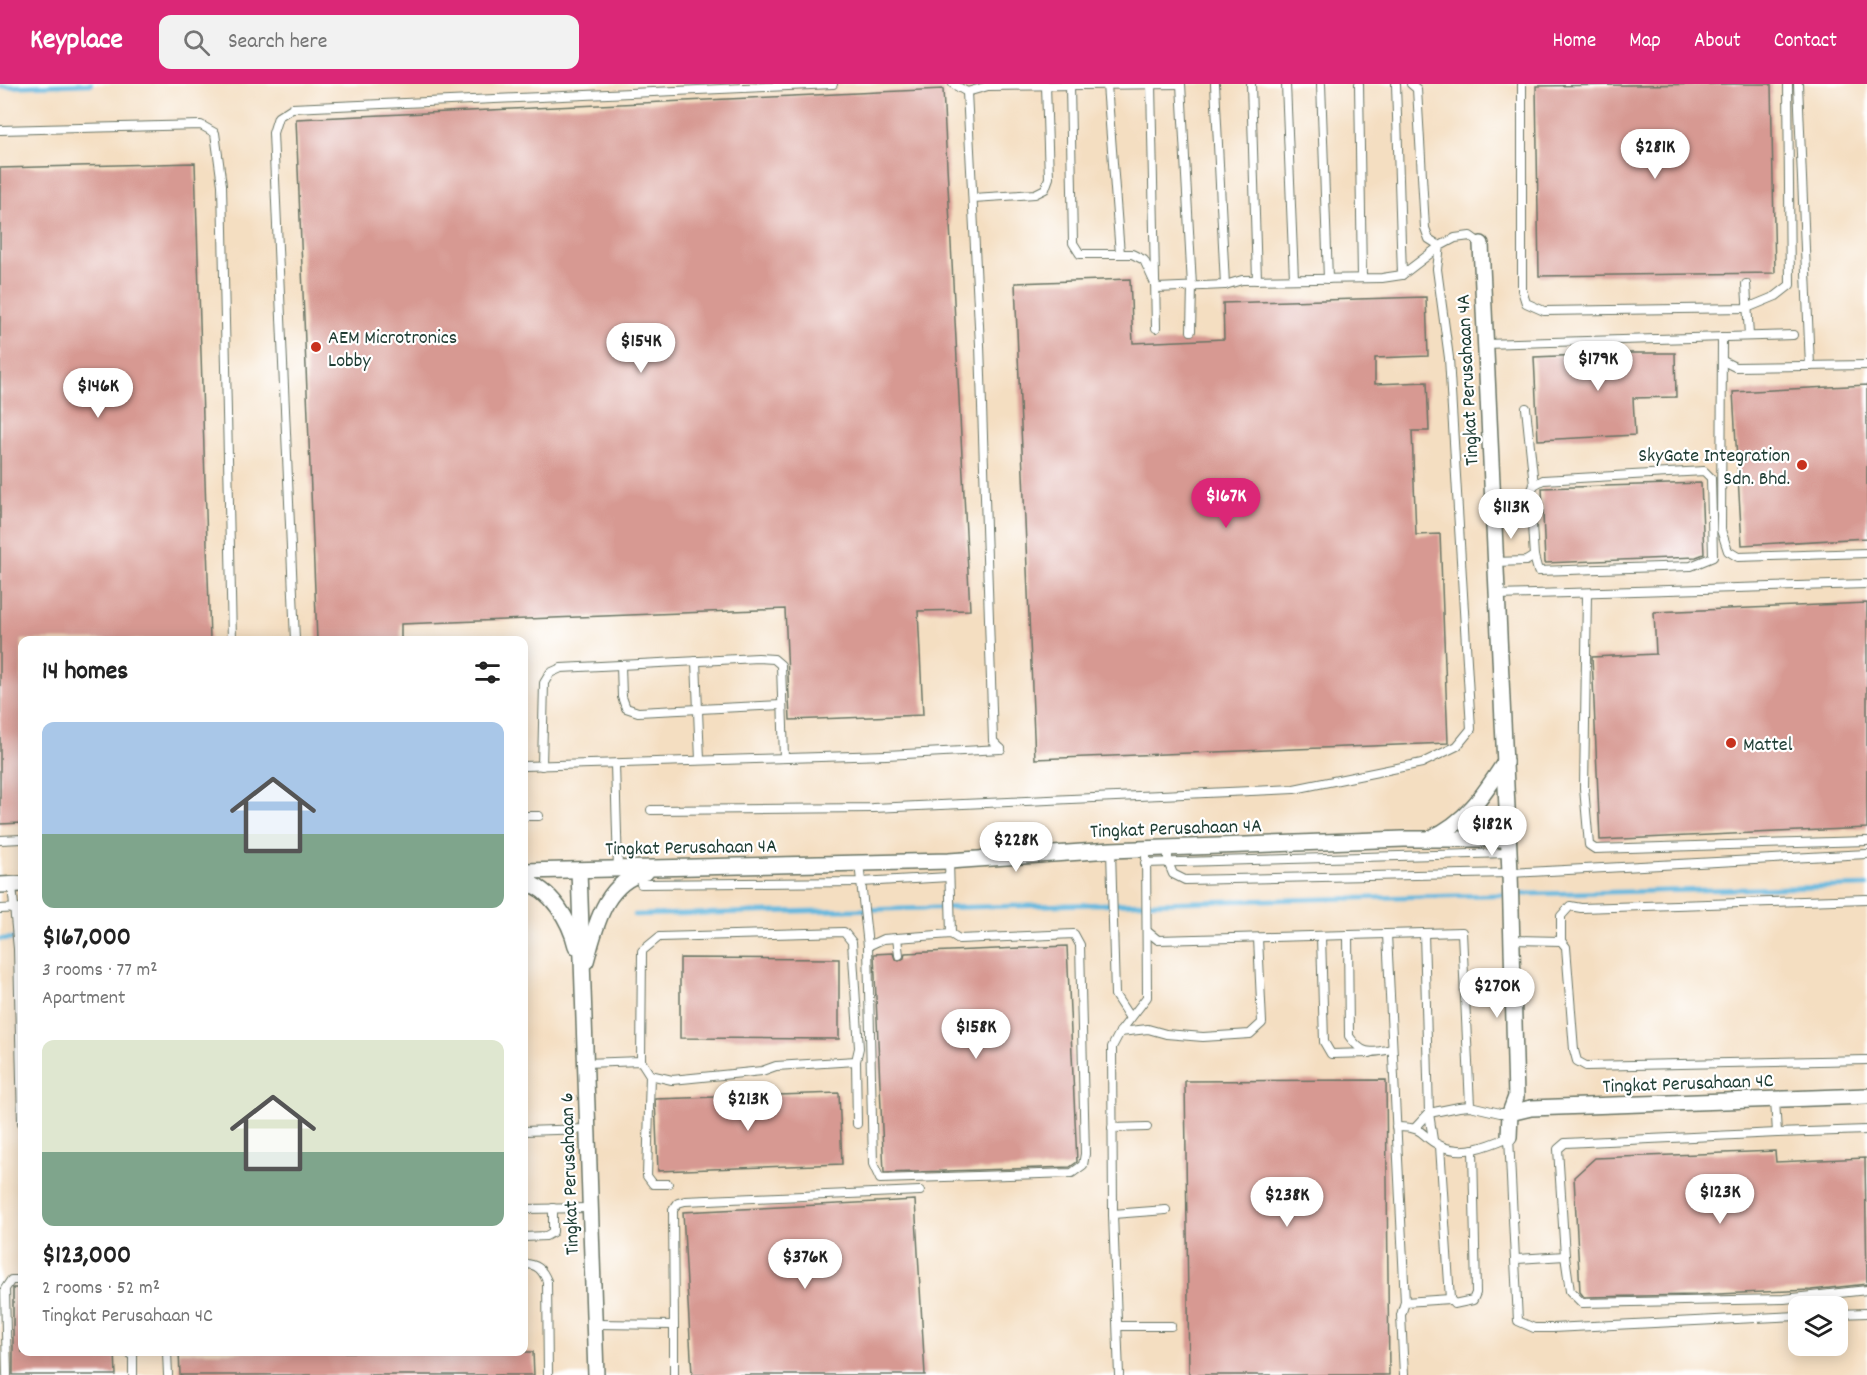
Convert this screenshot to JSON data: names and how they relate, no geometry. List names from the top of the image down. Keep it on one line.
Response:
{"streets":{"street":["Tingkat Perusahaan 4A","Tingkat Perusahaan 4C","Tingkat Perusahaan 6"]},"crossings":[["Tingkat Perusahaan 4A","Tingkat Perusahaan 4C"],["Tingkat Perusahaan 4A","Tingkat Perusahaan 6"]],"places":["AEM Microtronics Lobby","SkyGate Integration Sdn. Bhd.","Mattel"],"page":{"header":"Keyplace","search":"Search here","nav":["Home","Map","About","Contact"],"price":["$281K","$154K","$179K","$146K","$167K","$113K","$182K","$228K","$270K","$158K","$213K","$123K","$238K","$376K"],"heading":"14 homes","list":[{"name":"$167,000","note":"3 rooms · 77 m² · Apartment"},{"name":"$123,000","note":"2 rooms · 52 m² · Tingkat Perusahaan 4C"}]}}
